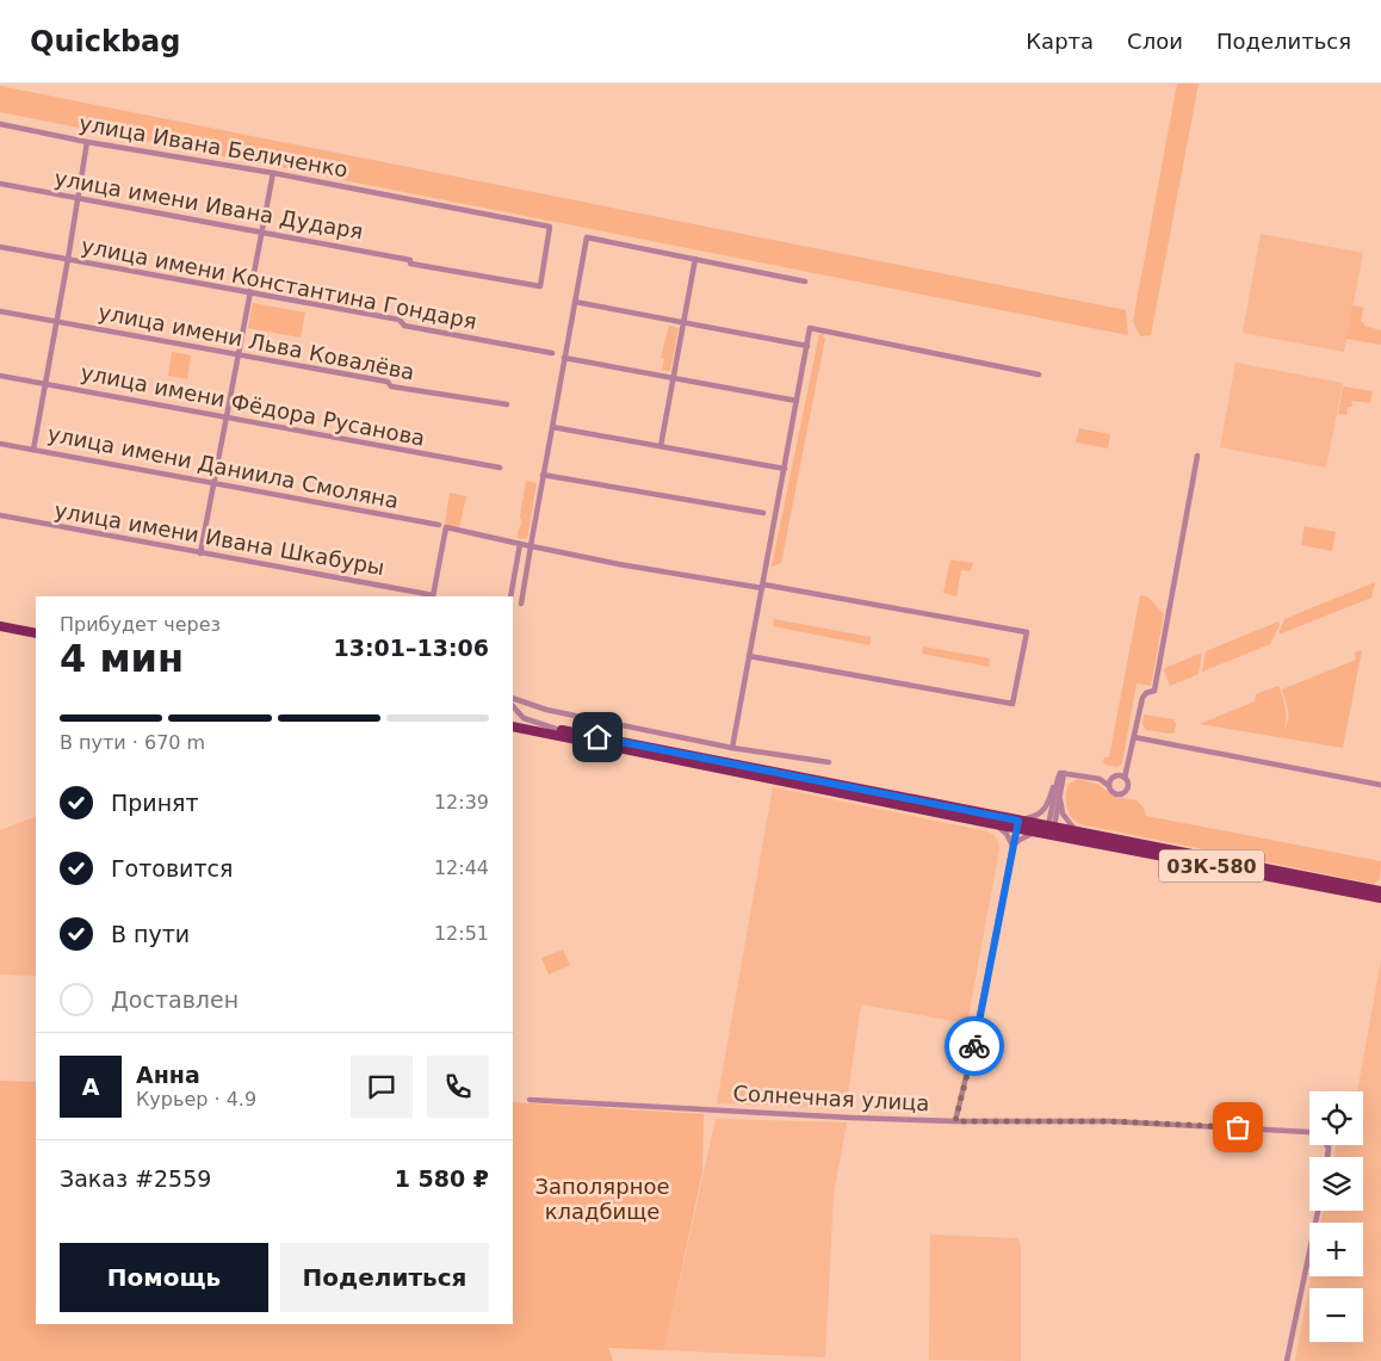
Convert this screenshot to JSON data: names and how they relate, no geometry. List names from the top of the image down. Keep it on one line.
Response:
{"streets":{"highway":["03К-580"],"street":["улица Ивана Беличенко","улица имени Ивана Дударя","улица имени Константина Гондаря","улица имени Льва Ковалёва","улица имени Фёдора Русанова","улица имени Даниила Смоляна","улица имени Ивана Шкабуры","Солнечная улица"]},"crossings":[["улица Ивана Беличенко","улица имени Ивана Дударя"]],"parks":["Заполярное кладбище"],"page":{"header":"Quickbag","nav":["Карта","Слои","Поделиться"],"heading":["4 мин","Прибудет через","13:01–13:06"],"panel":["Анна","Курьер · 4.9","Заказ #2559","1 580 ₽"],"bar":"В пути · 670 m","list":[["Принят","12:39"],["Готовится","12:44"],["В пути","12:51"],"Доставлен"],"round":"А","map_buttons":["+","−"],"buttons":["Помощь","Поделиться"]}}
